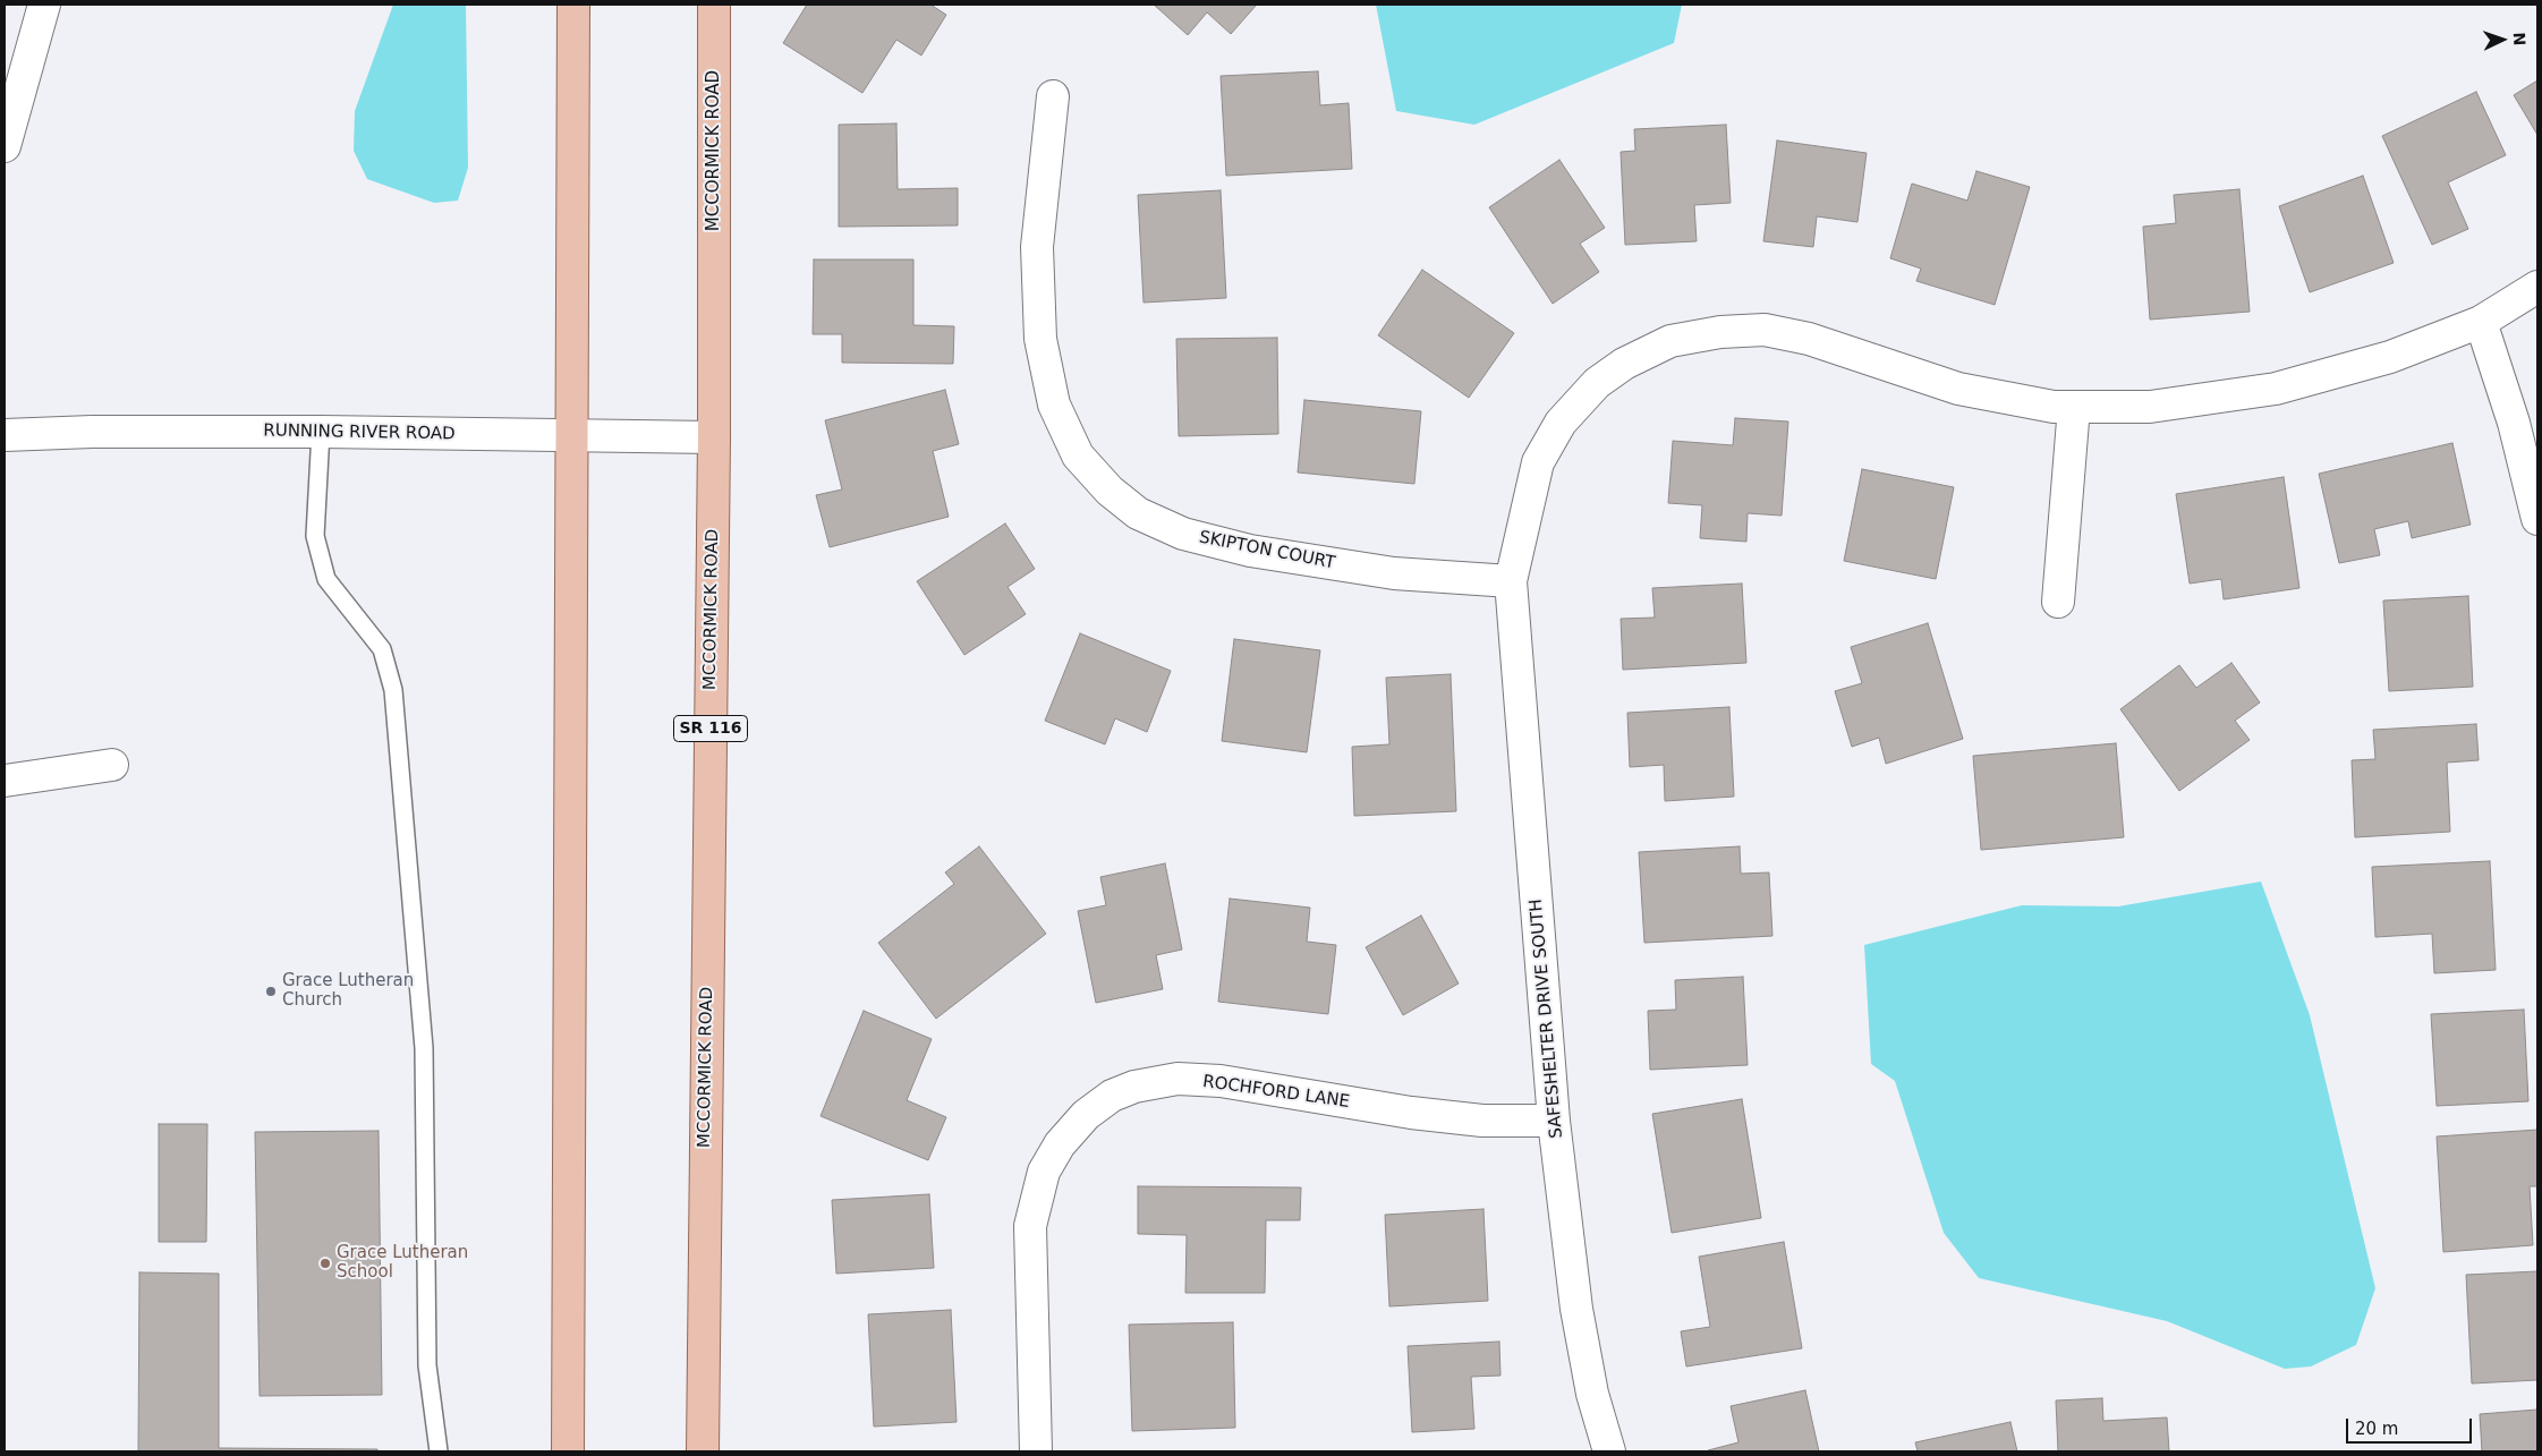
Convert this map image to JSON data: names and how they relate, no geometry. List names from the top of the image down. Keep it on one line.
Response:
{"streets":{"main road":["MCCORMICK ROAD","SR 116"],"street":["RUNNING RIVER ROAD","SKIPTON COURT","SAFESHELTER DRIVE SOUTH","ROCHFORD LANE"]},"crossings":[["MCCORMICK ROAD","RUNNING RIVER ROAD"],["SKIPTON COURT","SAFESHELTER DRIVE SOUTH"],["SAFESHELTER DRIVE SOUTH","ROCHFORD LANE"]],"places":["Grace Lutheran Church","Grace Lutheran School"],"scale_bar":"20 m","north":"right"}
